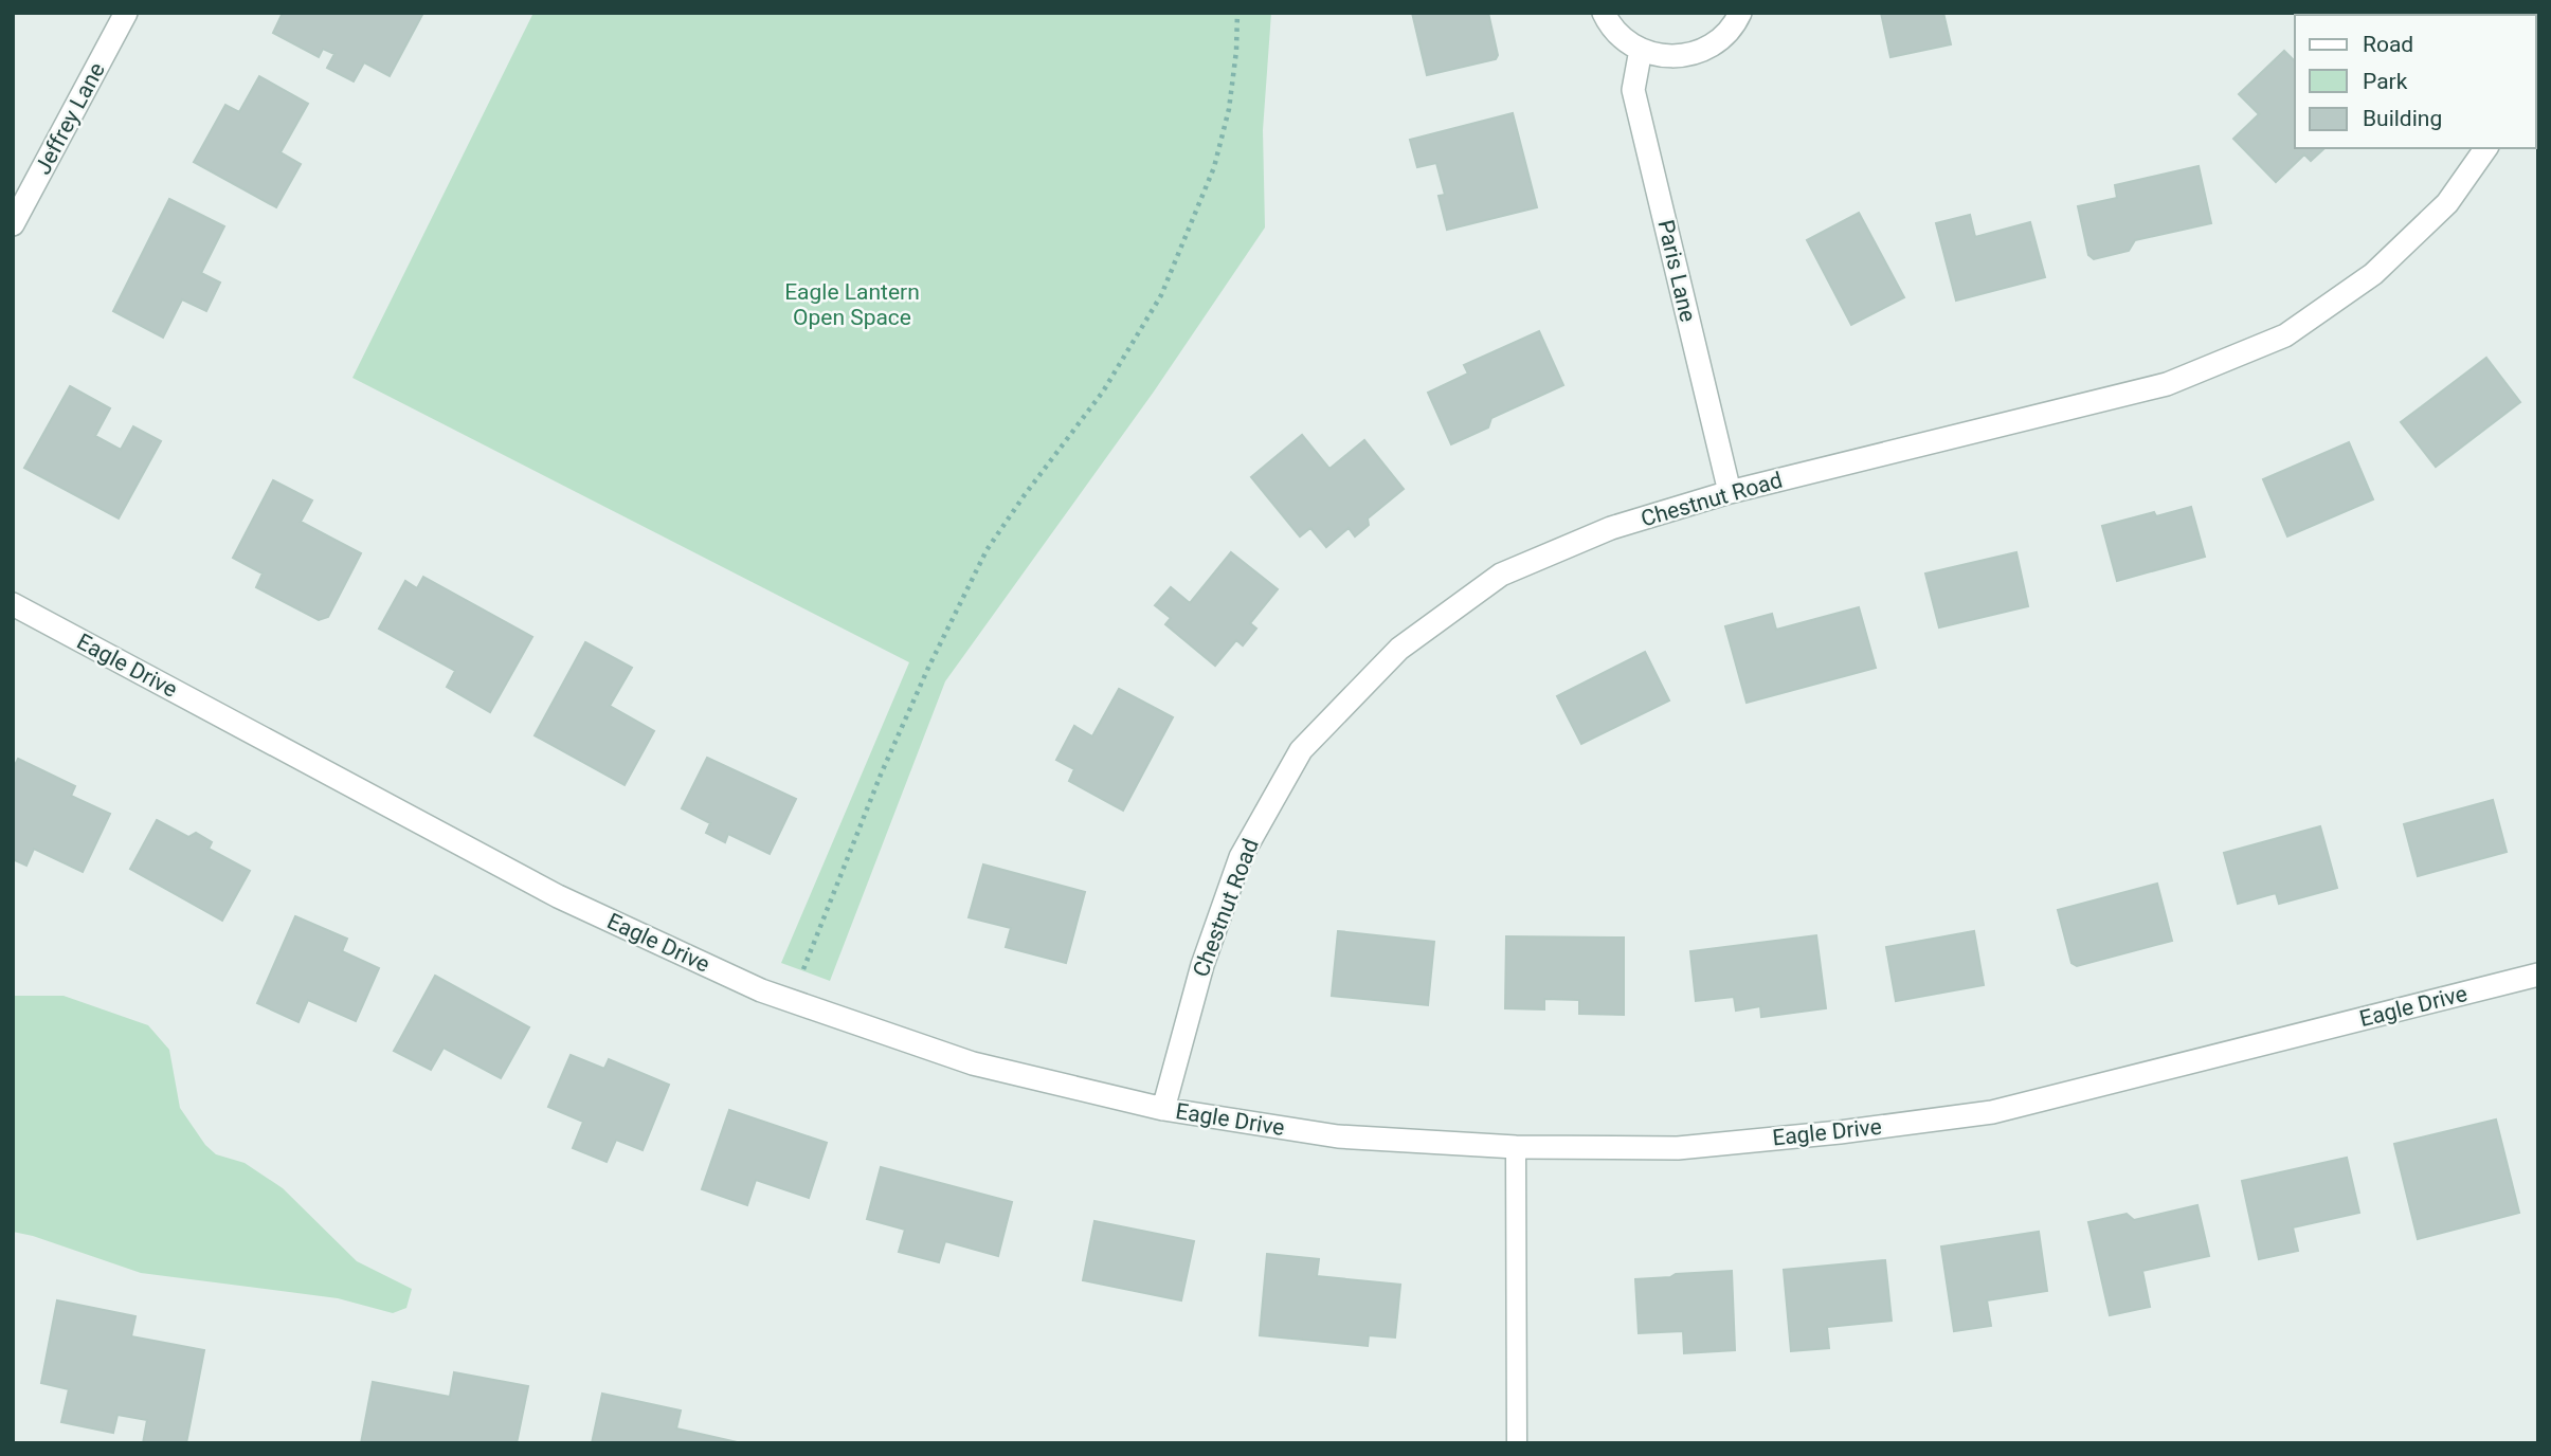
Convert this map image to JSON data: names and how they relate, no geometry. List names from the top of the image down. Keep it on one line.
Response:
{"streets":{"street":["Jeffrey Lane","Paris Lane","Chestnut Road","Eagle Drive"]},"crossings":[["Paris Lane","Chestnut Road"],["Chestnut Road","Eagle Drive"]],"parks":["Eagle Lantern Open Space"],"legend":["Road","Park","Building"]}
